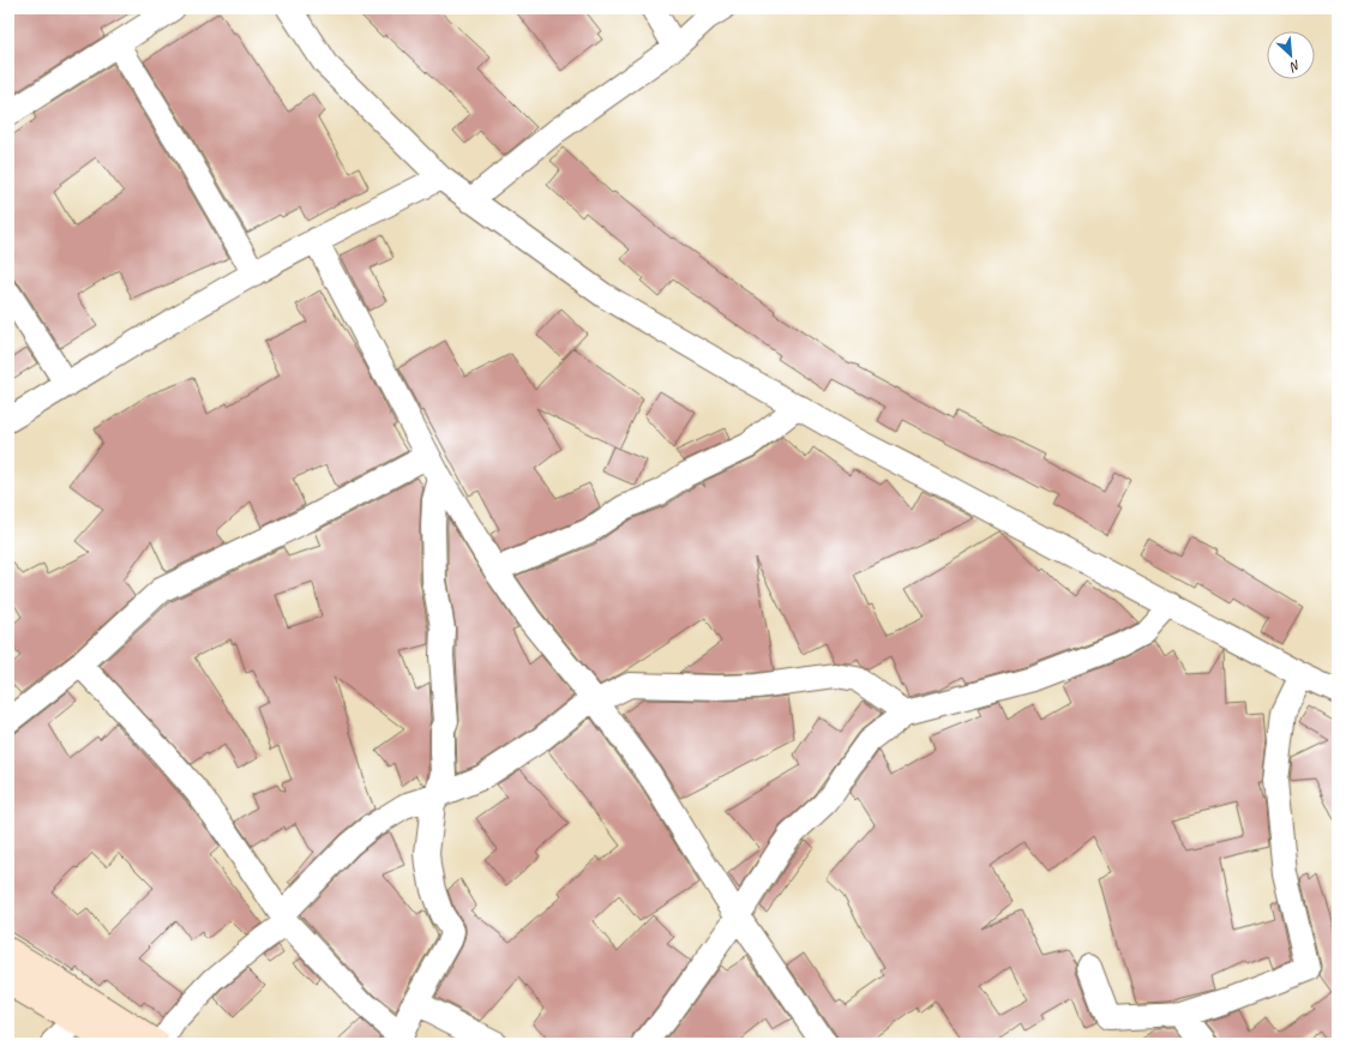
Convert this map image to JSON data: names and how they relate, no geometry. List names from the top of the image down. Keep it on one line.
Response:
{"north":"bottom right"}
